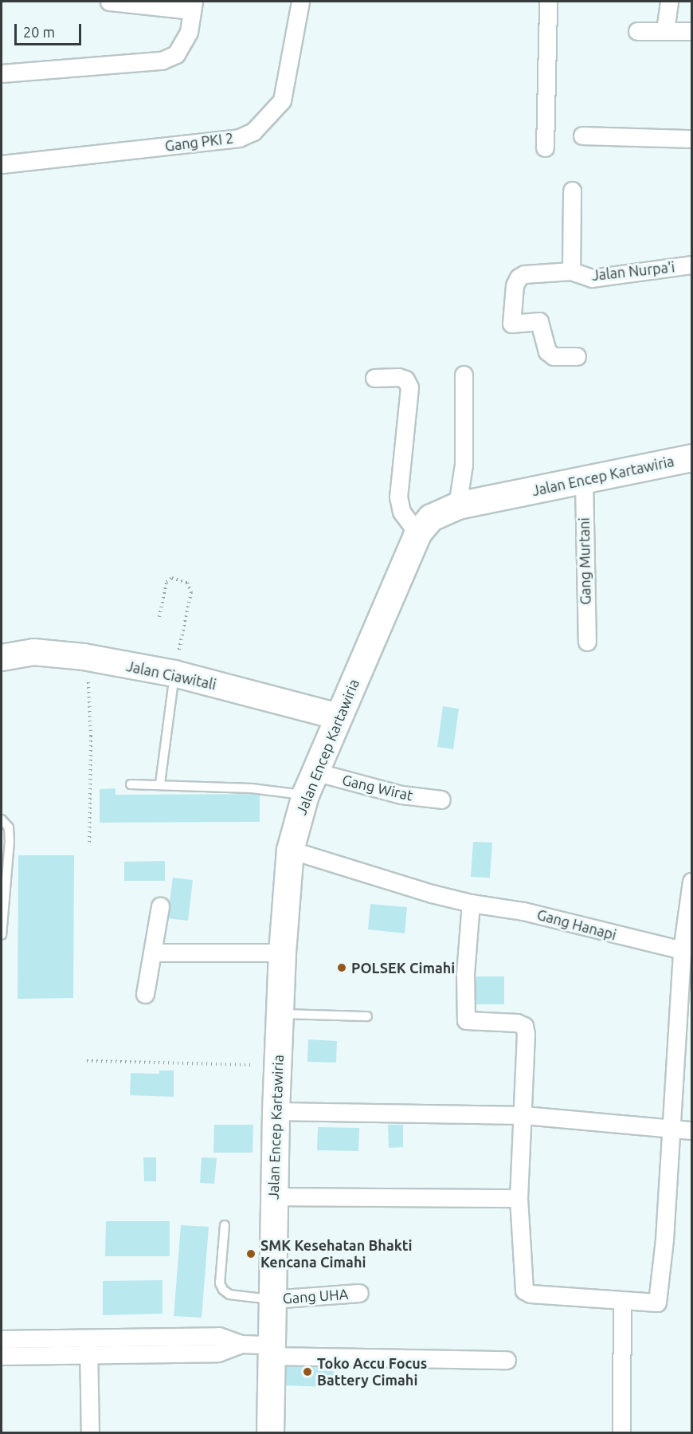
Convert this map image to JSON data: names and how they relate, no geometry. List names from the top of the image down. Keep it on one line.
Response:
{"streets":{"main road":["Jalan Encep Kartawiria","Jalan Ciawitali"],"street":["Gang PKI 2","Jalan Nurpa'i","Gang Murtani","Gang Wirat","Gang Hanapi","Gang UHA"]},"crossings":[["Jalan Encep Kartawiria","Gang Murtani"],["Jalan Encep Kartawiria","Jalan Ciawitali"],["Jalan Encep Kartawiria","Gang Wirat"],["Jalan Encep Kartawiria","Gang Hanapi"],["Jalan Encep Kartawiria","Gang UHA"]],"places":["POLSEK Cimahi","SMK Kesehatan Bhakti Kencana Cimahi","Toko Accu Focus Battery Cimahi"],"scale_bar":"20 m"}
